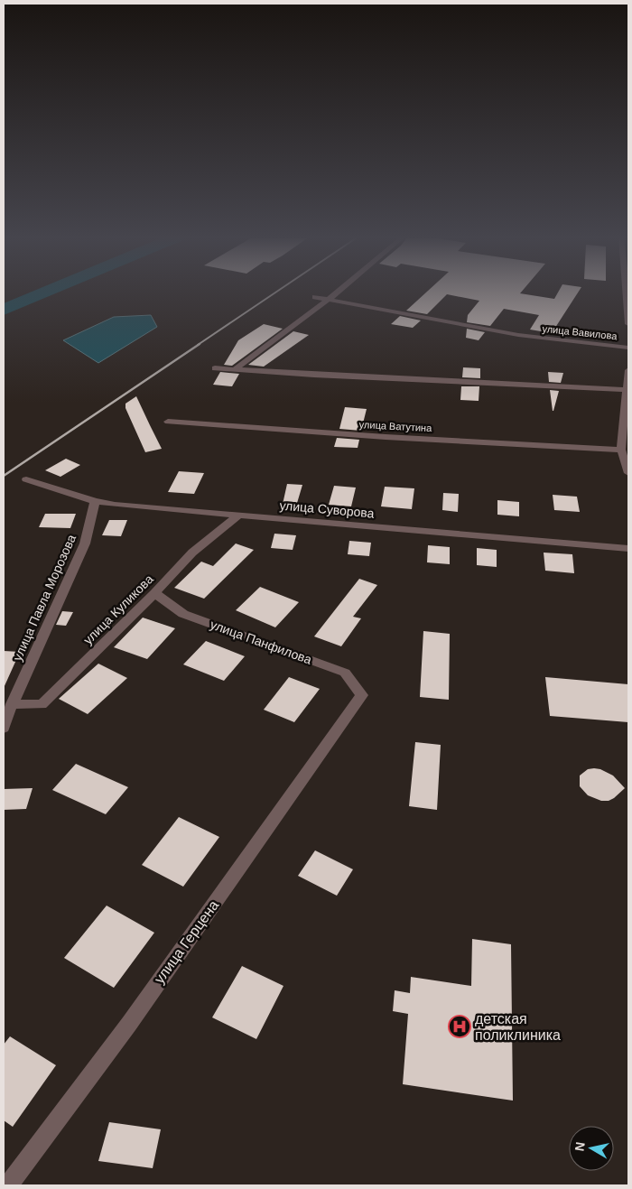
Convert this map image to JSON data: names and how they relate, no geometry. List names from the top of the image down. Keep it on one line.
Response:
{"streets":{"street":["улица Вавилова","улица Ватутина","улица Суворова","улица Павла Морозова","улица Куликова","улица Панфилова","улица Герцена"]},"crossings":[["улица Суворова","улица Павла Морозова"],["улица Суворова","улица Куликова"],["улица Павла Морозова","улица Куликова"],["улица Куликова","улица Панфилова"],["улица Панфилова","улица Герцена"]],"places":{"hospital":["детская поликлиника"]},"north":"left"}
